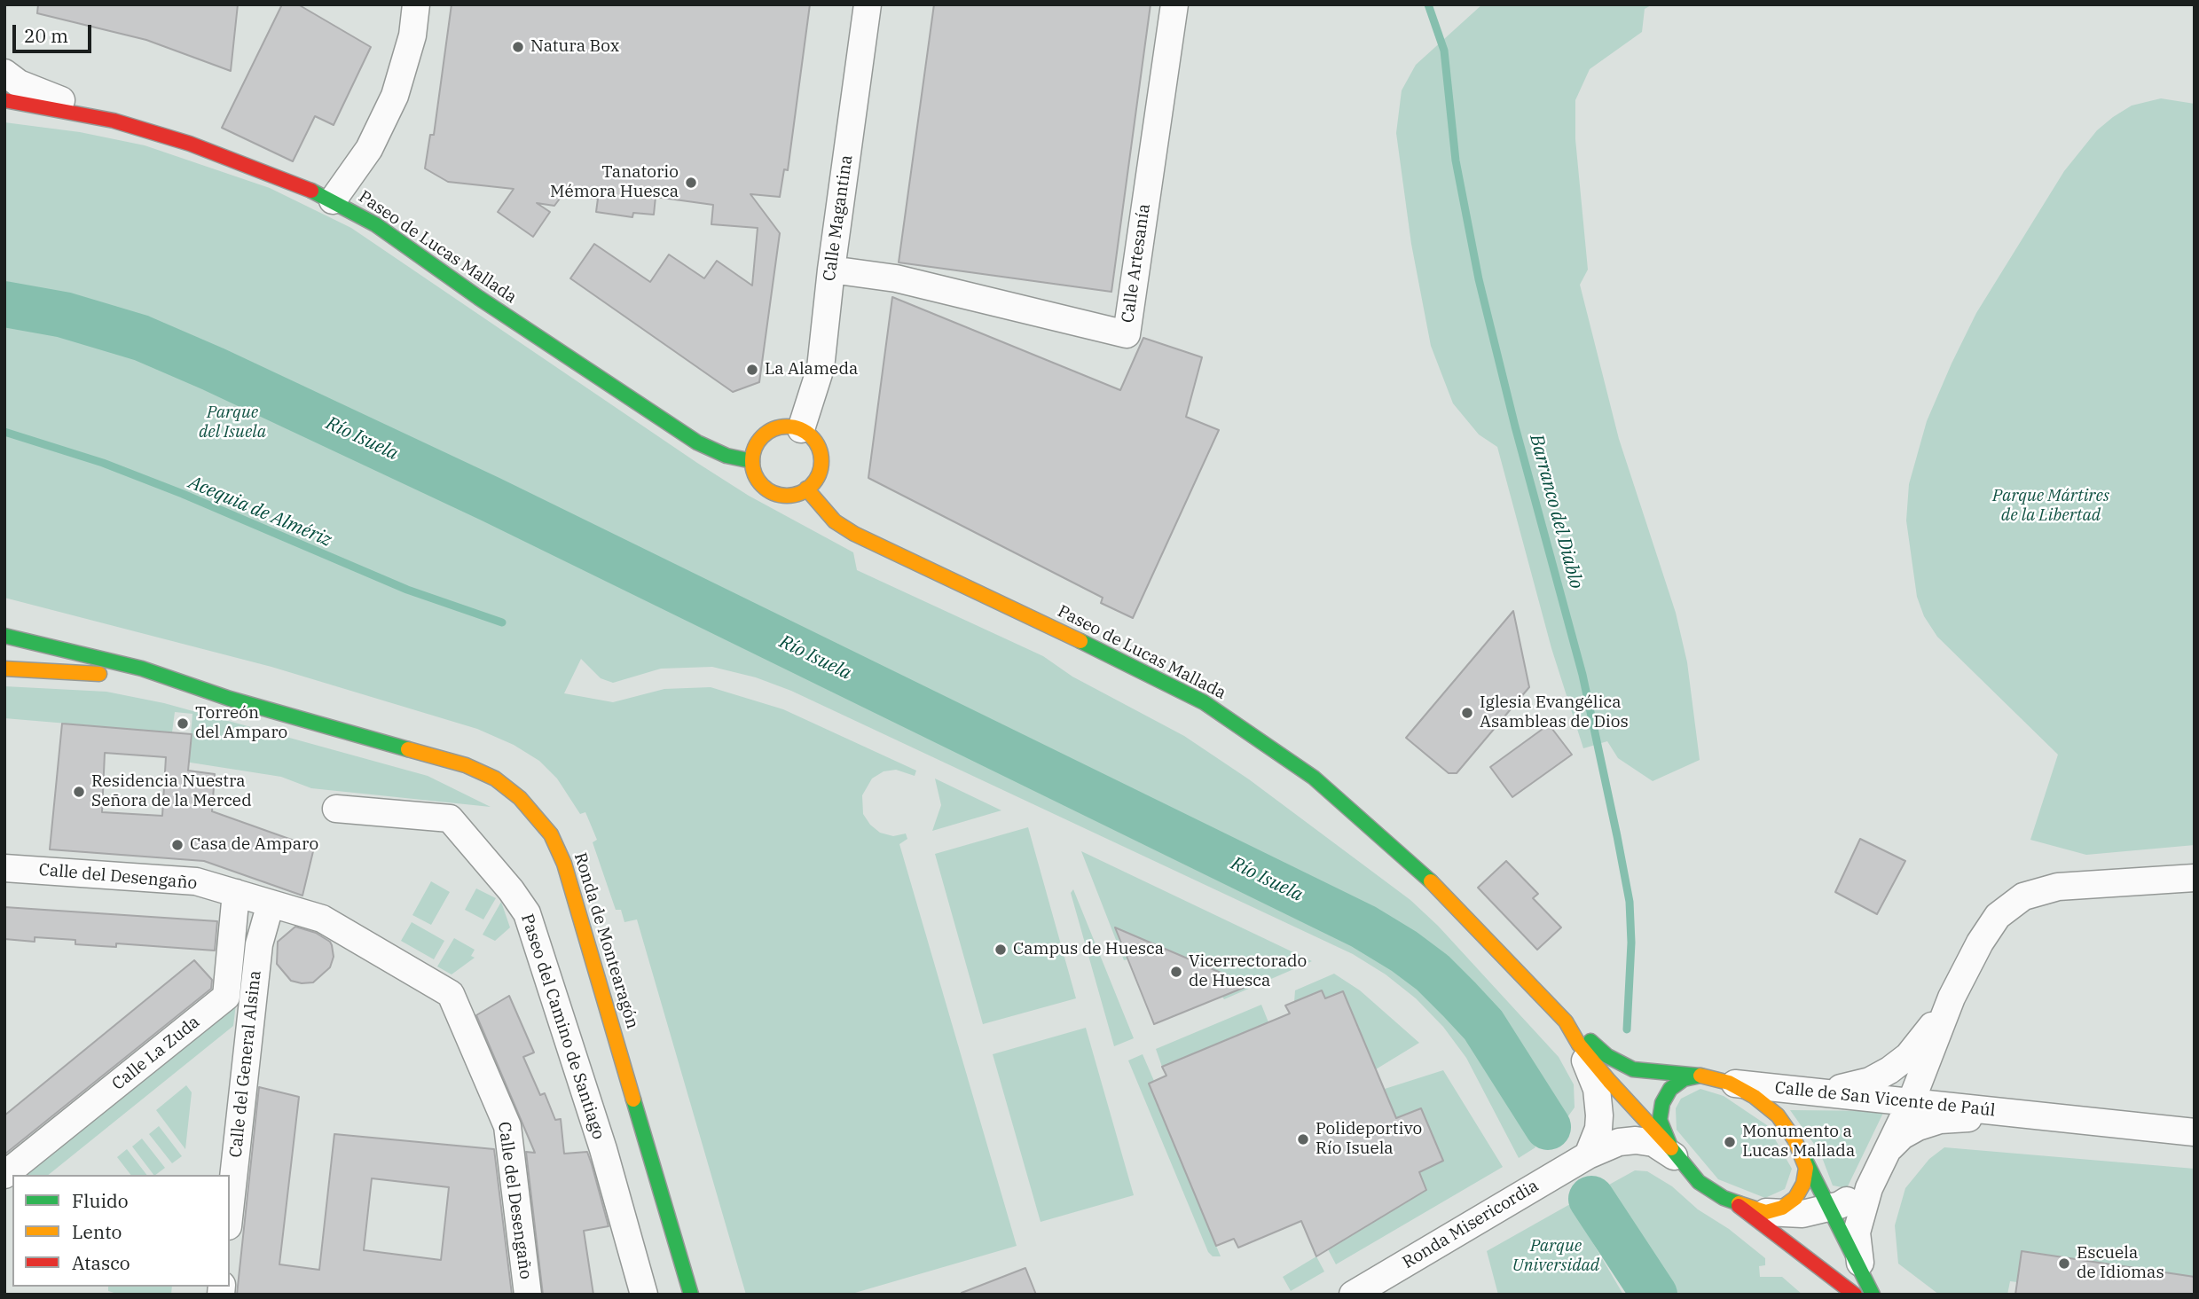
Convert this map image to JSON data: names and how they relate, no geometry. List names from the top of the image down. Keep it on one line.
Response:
{"streets":{"main road":["Paseo de Lucas Mallada","Ronda de Montearagón"],"street":["Calle Magantina","Calle Artesanía","Calle del Desengaño","Paseo del Camino de Santiago","Calle La Zuda","Calle del General Alsina","Calle de San Vicente de Paúl","Ronda Misericordia"]},"crossings":[["Calle Magantina","Paseo de Lucas Mallada"],["Calle Magantina","Calle Artesanía"],["Paseo de Lucas Mallada","Calle de San Vicente de Paúl"],["Paseo de Lucas Mallada","Ronda Misericordia"],["Calle del Desengaño","Calle La Zuda"],["Calle del Desengaño","Calle del General Alsina"],["Calle de San Vicente de Paúl","Ronda Misericordia"]],"water":["Río Isuela","Acequia de Almériz","Barranco del Diablo"],"parks":["Parque del Isuela","Parque Mártires de la Libertad","Parque Universidad"],"places":["Natura Box","Tanatorio Mémora Huesca","La Alameda","Iglesia Evangélica Asambleas de Dios","Torreón del Amparo","Residencia Nuestra Señora de la Merced","Casa de Amparo","Campus de Huesca","Vicerrectorado de Huesca","Polideportivo Río Isuela","Monumento a Lucas Mallada","Escuela de Idiomas"],"legend":["Fluido","Lento","Atasco"],"scale_bar":"20 m"}
